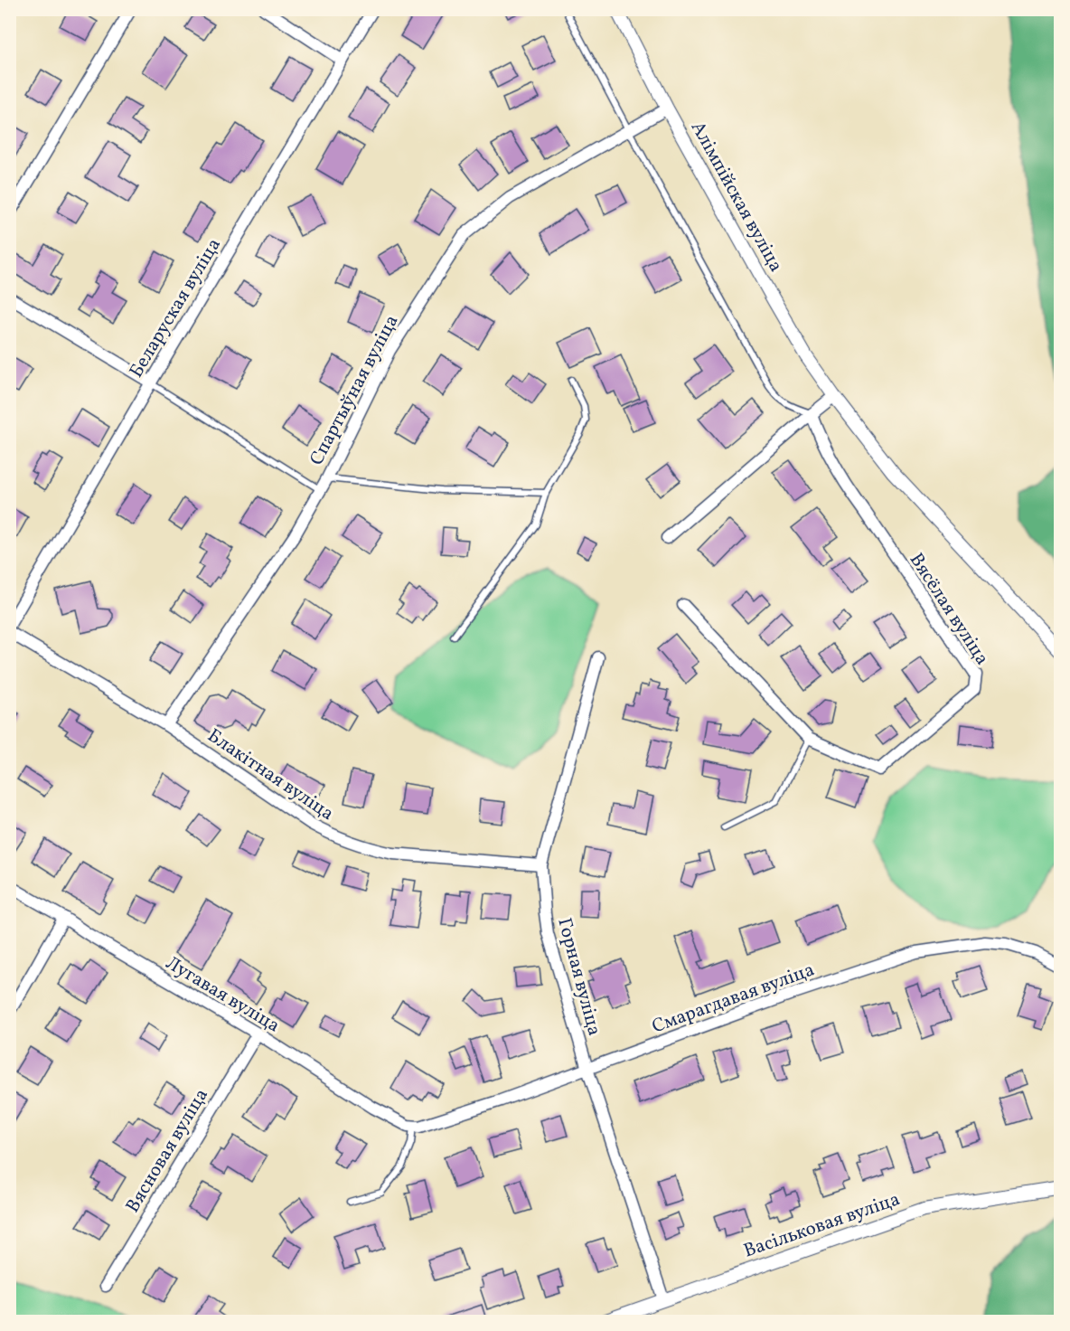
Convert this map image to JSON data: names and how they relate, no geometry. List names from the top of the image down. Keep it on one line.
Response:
{"streets":{"street":["Алімпійская вуліца","Беларуская вуліца","Спартыўная вуліца","Вясёлая вуліца","Блакітная вуліца","Горная вуліца","Лугавая вуліца","Смарагдавая вуліца","Вясновая вуліца","Васільковая вуліца"]},"crossings":[["Алімпійская вуліца","Спартыўная вуліца"],["Спартыўная вуліца","Блакітная вуліца"],["Блакітная вуліца","Горная вуліца"],["Горная вуліца","Смарагдавая вуліца"],["Горная вуліца","Васільковая вуліца"],["Лугавая вуліца","Смарагдавая вуліца"],["Лугавая вуліца","Вясновая вуліца"]]}
